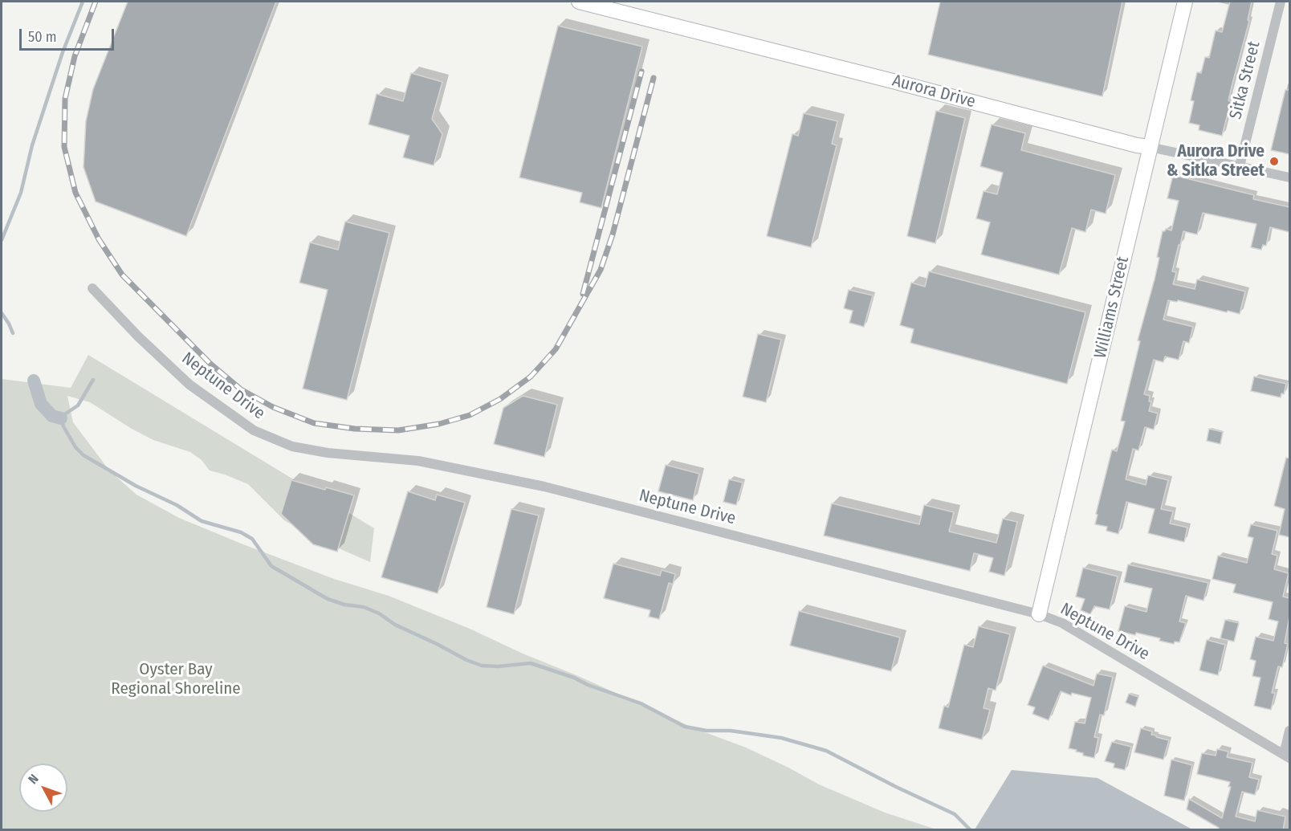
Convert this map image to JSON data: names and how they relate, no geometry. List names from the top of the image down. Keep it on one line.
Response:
{"streets":{"street":["Sitka Street","Aurora Drive","Williams Street","Neptune Drive"]},"crossings":[["Sitka Street","Aurora Drive"],["Aurora Drive","Williams Street"],["Williams Street","Neptune Drive"]],"parks":["Oyster Bay Regional Shoreline"],"places":["Aurora Drive & Sitka Street"],"scale_bar":"50 m","north":"top left"}
